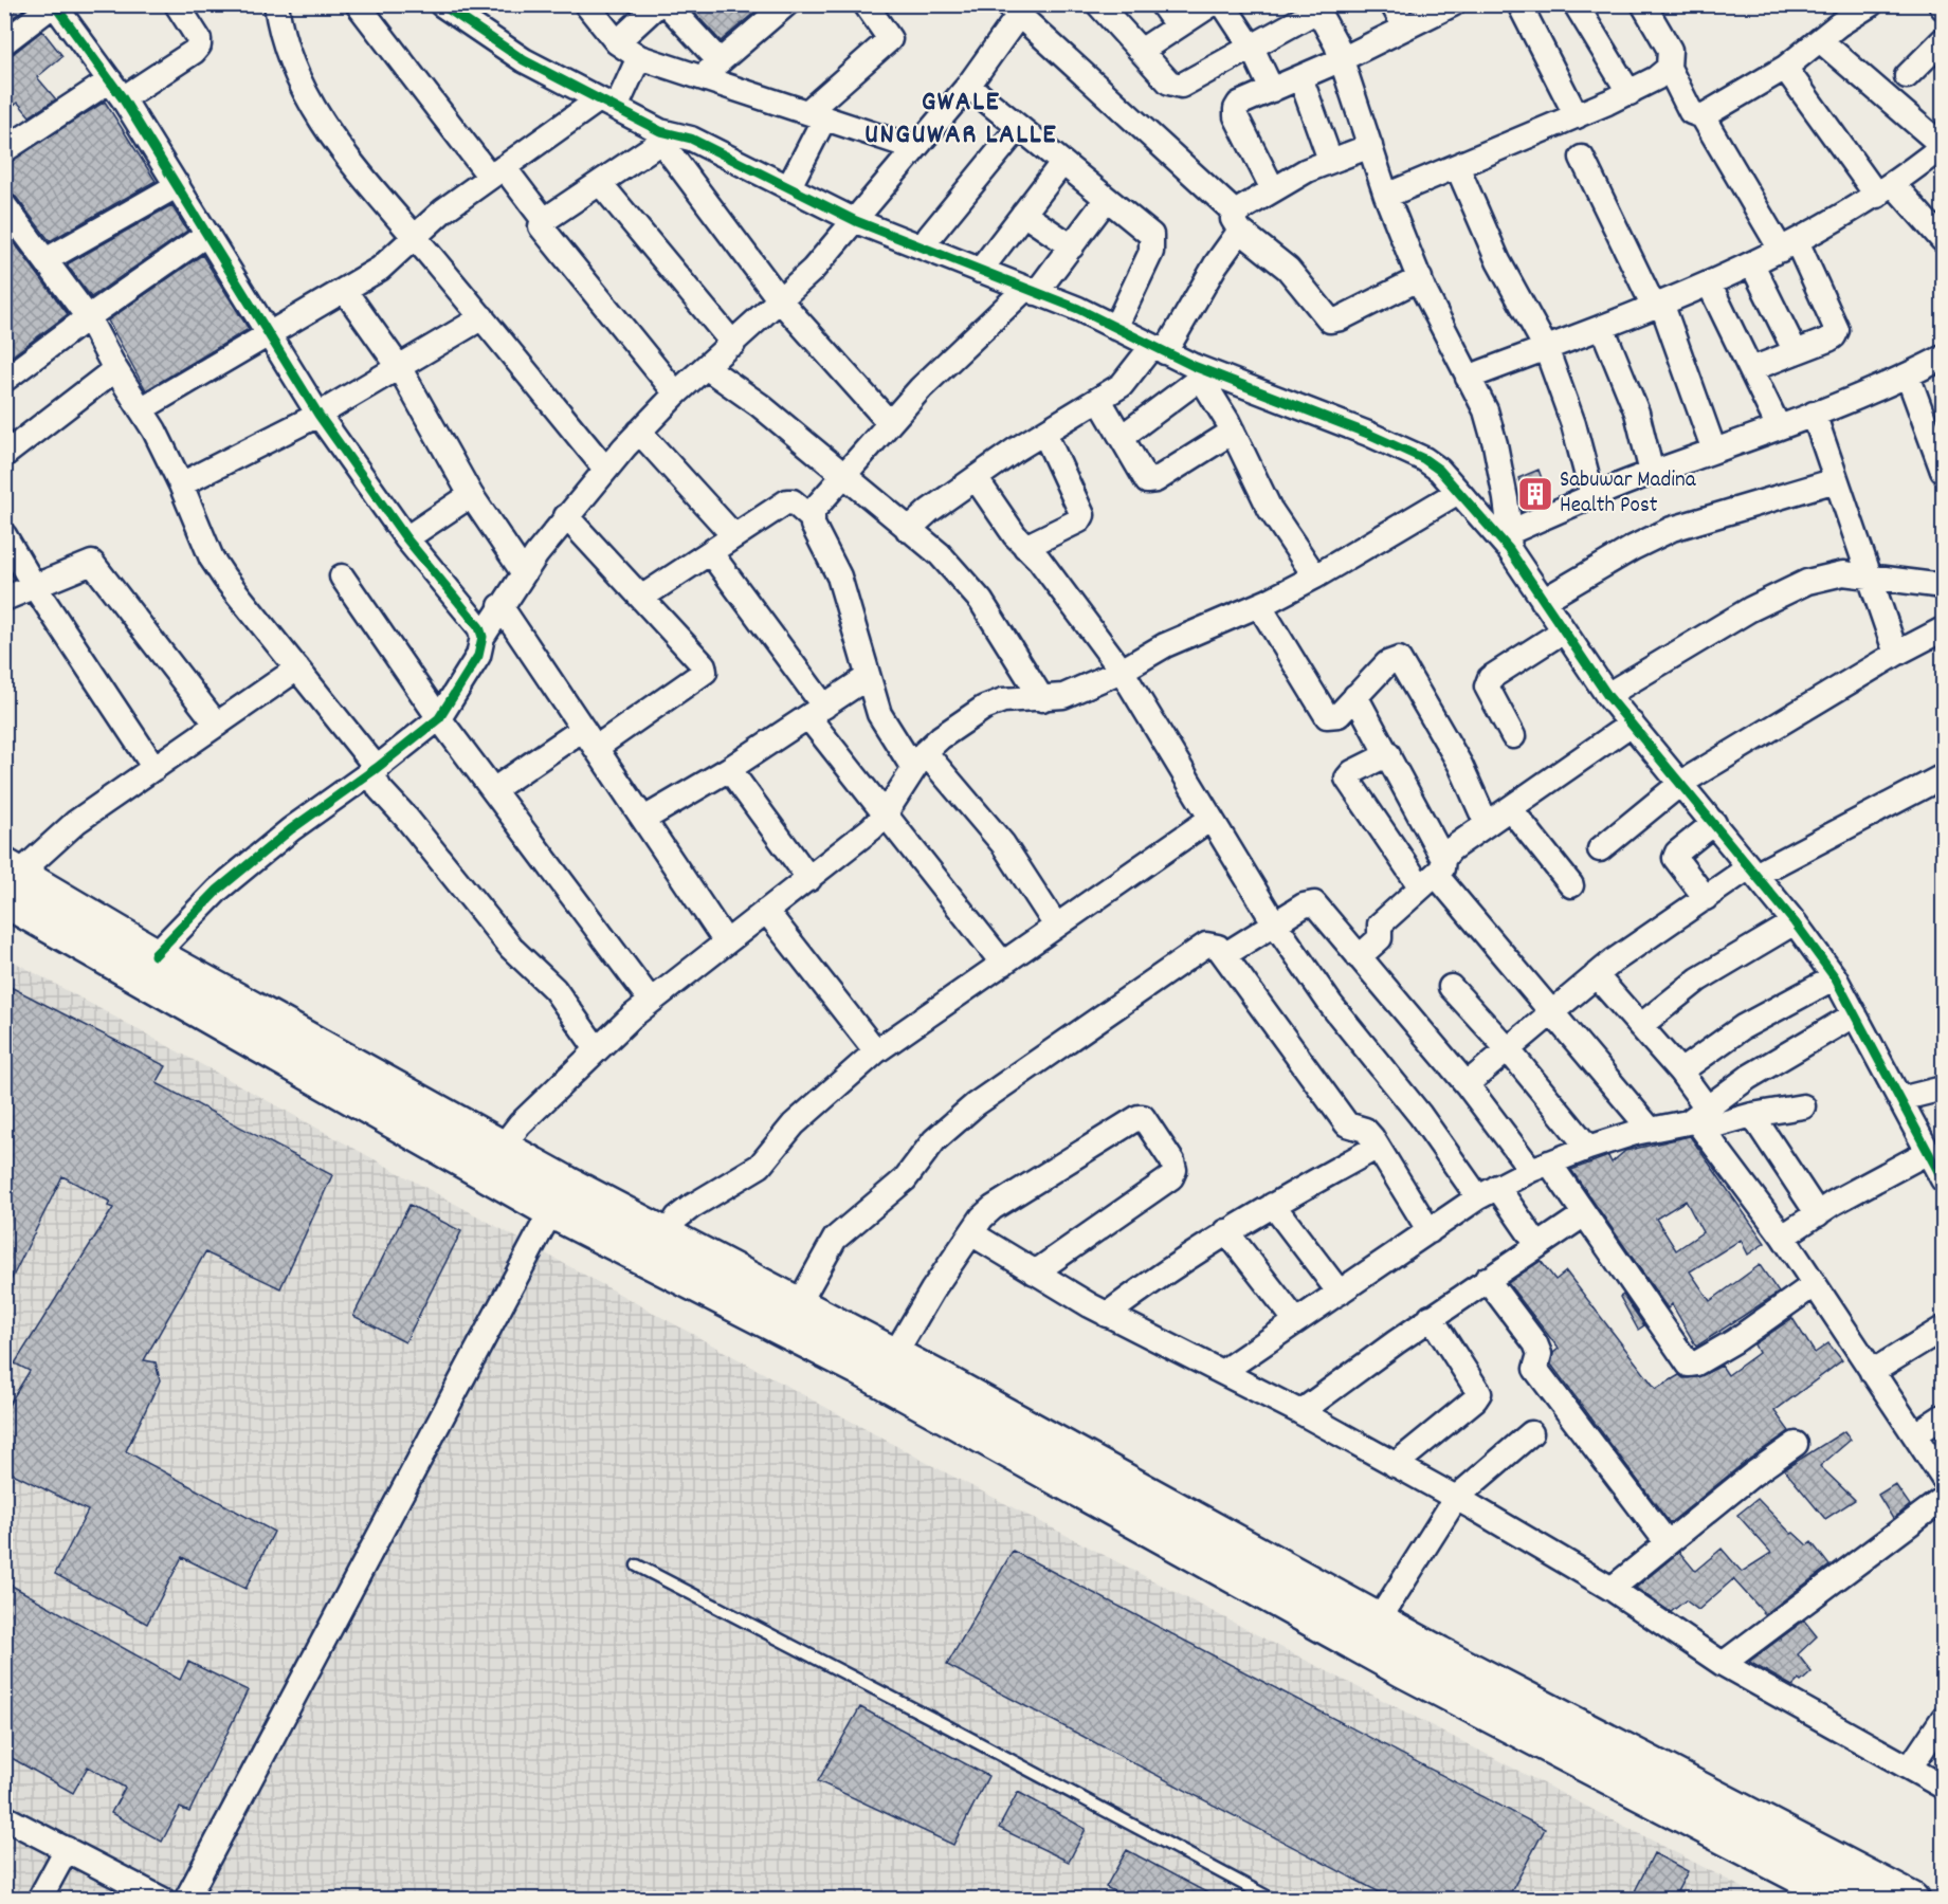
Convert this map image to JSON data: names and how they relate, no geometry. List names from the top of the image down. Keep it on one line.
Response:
{"districts":["GWALE UNGUWAR LALLE"],"places":{"building":["Sabuwar Madina Health Post"]}}
